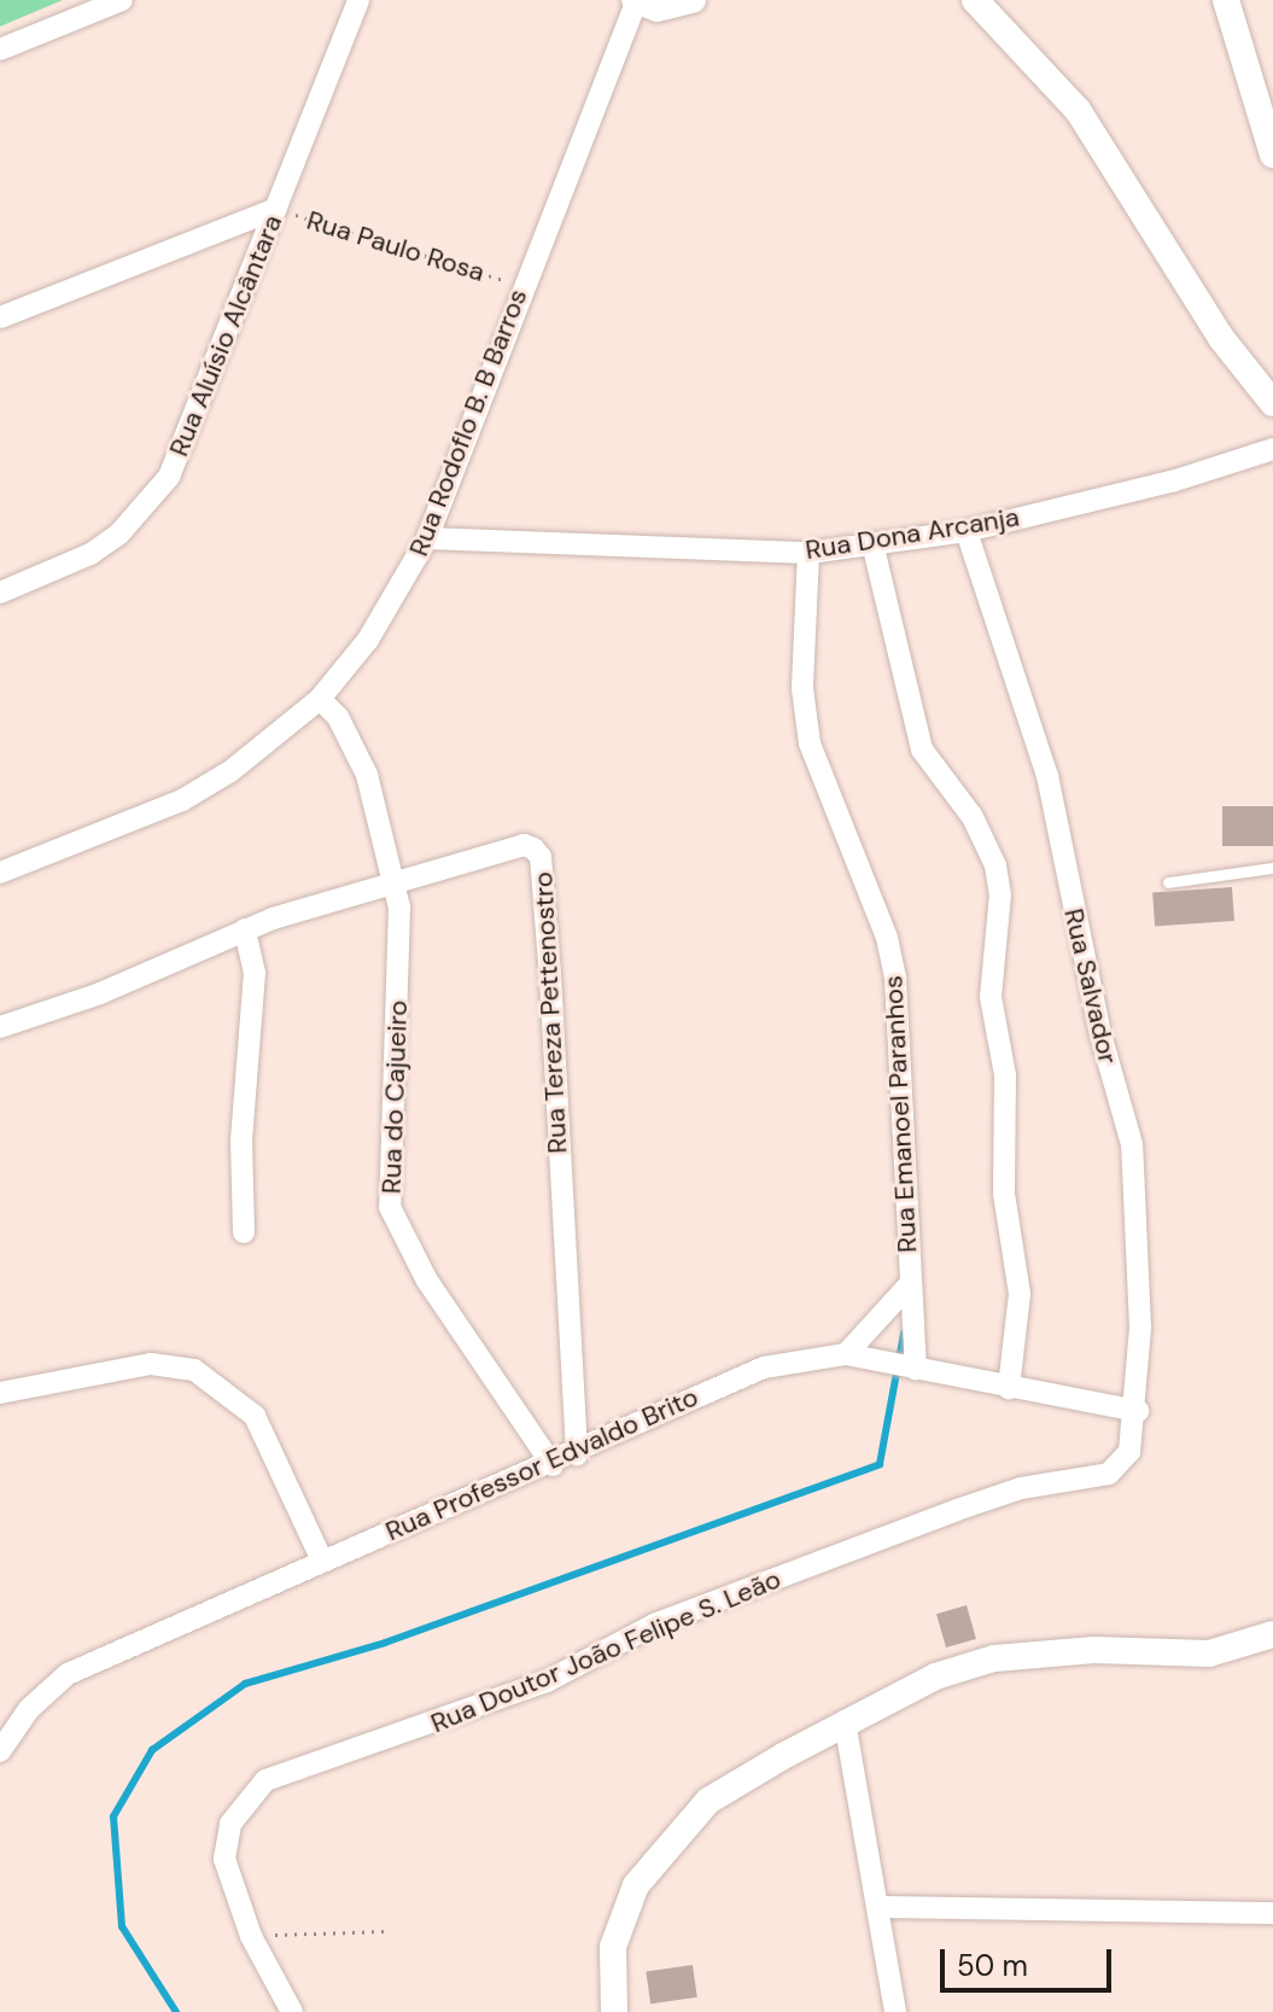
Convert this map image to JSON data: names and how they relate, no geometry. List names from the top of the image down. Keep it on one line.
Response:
{"streets":{"street":["Rua Paulo Rosa","Rua Aluísio Alcântara","Rua Rodoflo B. B Barros","Rua Dona Arcanja","Rua Salvador","Rua Tereza Pettenostro","Rua do Cajueiro","Rua Emanoel Paranhos","Rua Professor Edvaldo Brito","Rua Doutor João Felipe S. Leão"]},"crossings":[["Rua Paulo Rosa","Rua Aluísio Alcântara"],["Rua Paulo Rosa","Rua Rodoflo B. B Barros"],["Rua Rodoflo B. B Barros","Rua Dona Arcanja"],["Rua Rodoflo B. B Barros","Rua do Cajueiro"],["Rua Dona Arcanja","Rua Salvador"],["Rua Dona Arcanja","Rua Emanoel Paranhos"],["Rua Salvador","Rua Professor Edvaldo Brito"],["Rua Salvador","Rua Doutor João Felipe S. Leão"],["Rua Tereza Pettenostro","Rua do Cajueiro"],["Rua Tereza Pettenostro","Rua Professor Edvaldo Brito"],["Rua do Cajueiro","Rua Professor Edvaldo Brito"],["Rua Emanoel Paranhos","Rua Professor Edvaldo Brito"]],"scale_bar":"50 m"}
